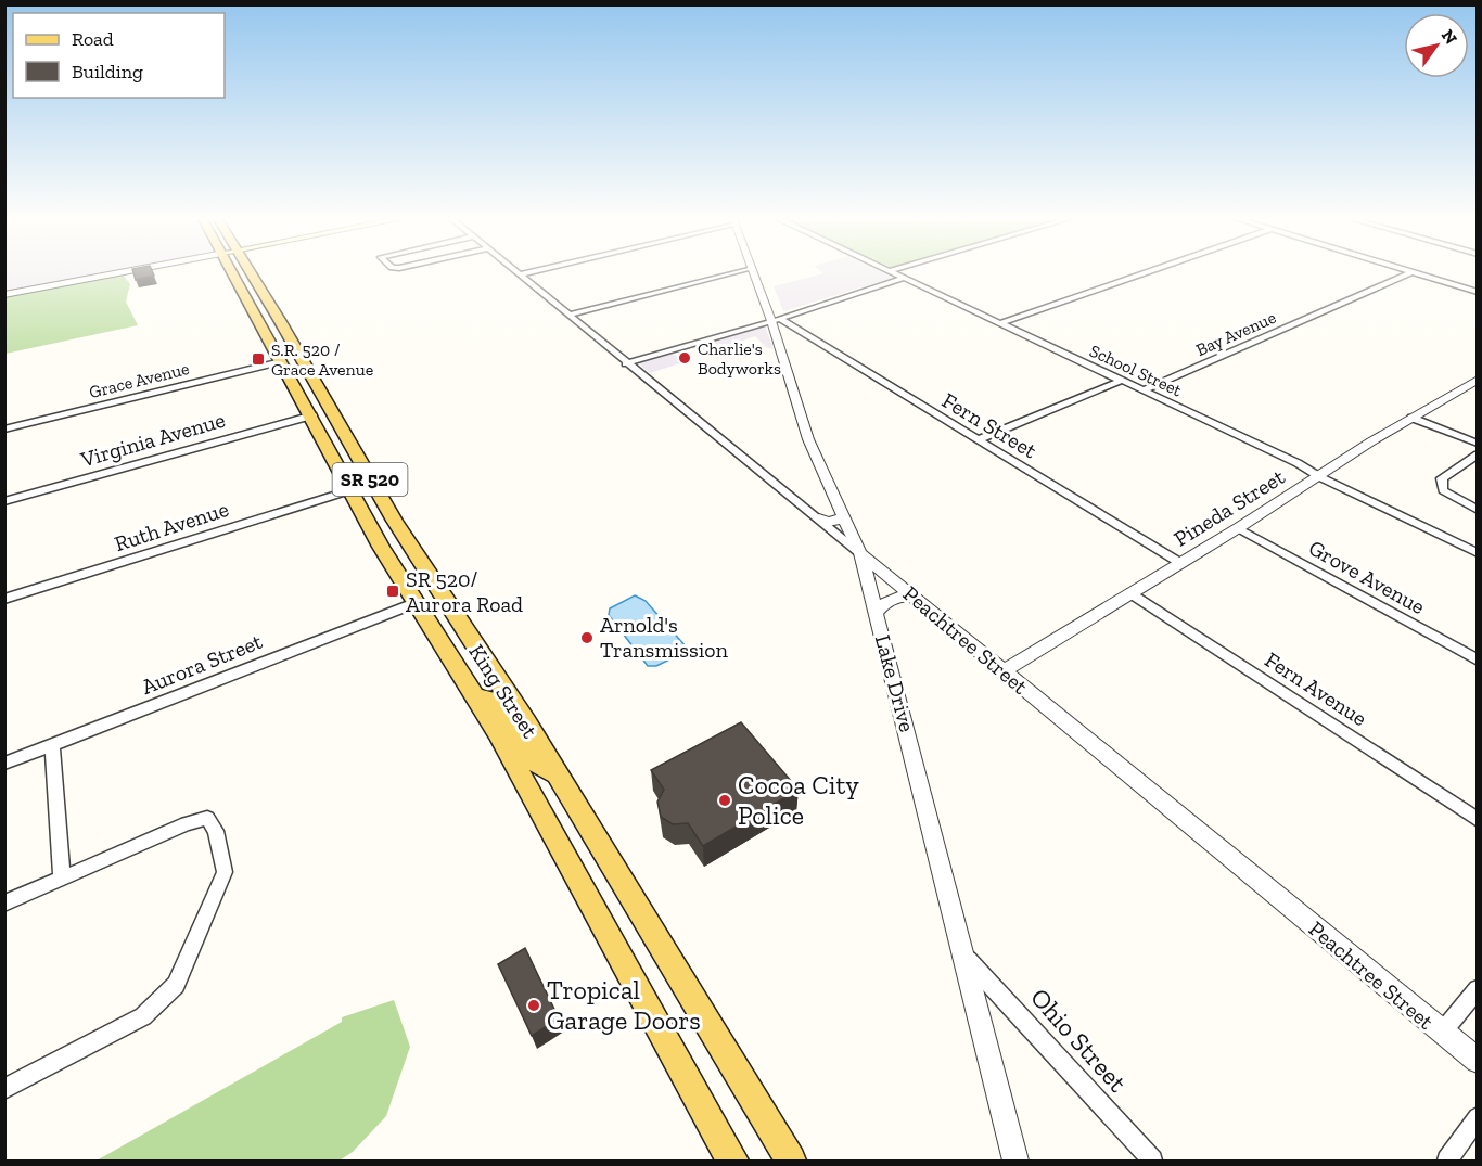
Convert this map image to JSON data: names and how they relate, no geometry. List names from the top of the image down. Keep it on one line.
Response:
{"streets":{"main road":["SR 520","King Street"],"street":["Bay Avenue","School Street","Grace Avenue","Fern Street","Virginia Avenue","Pineda Street","Ruth Avenue","Grove Avenue","Peachtree Street","Aurora Street","Lake Drive","Fern Avenue","Ohio Street"]},"crossings":[["Bay Avenue","School Street"],["School Street","Pineda Street"],["Grace Avenue","King Street"],["Fern Street","Pineda Street"],["Fern Street","Lake Drive"],["Virginia Avenue","King Street"],["Pineda Street","Grove Avenue"],["Pineda Street","Peachtree Street"],["Pineda Street","Fern Avenue"],["Ruth Avenue","King Street"],["Peachtree Street","Lake Drive"],["Aurora Street","King Street"],["Lake Drive","Ohio Street"]],"places":{"other":["Charlie's Bodyworks","Arnold's Transmission","Cocoa City Police","Tropical Garage Doors"],"transit":["S.R. 520 / Grace Avenue","SR 520/ Aurora Road"]},"legend":["Road","Building"],"north":"top right"}
